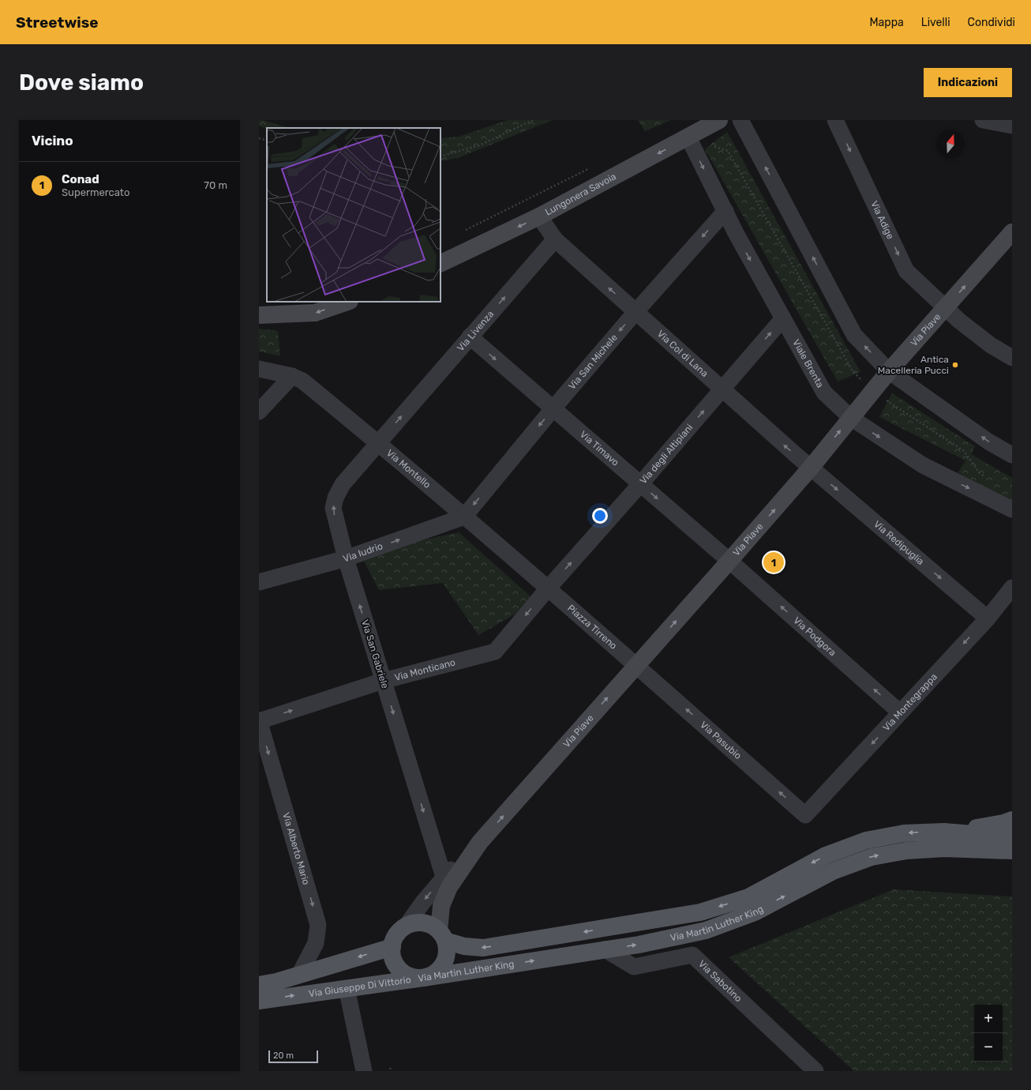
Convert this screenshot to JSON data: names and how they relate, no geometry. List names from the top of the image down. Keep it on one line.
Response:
{"streets":{"main road":["Via Piave","Via Martin Luther King","Via Giuseppe Di Vittorio"],"street":["Lungonera Savoia","Via Adige","Via Livenza","Via Col di Lana","Via San Michele","Viale Brenta","Via Timavo","Via degli Altipiani","Via Montello","Via Redipuglia","Via Iudrio","Piazza Tirreno","Via Podgora","Via San Gabriele","Via Monticano","Via Montegrappa","Via Pasubio","Via Alberto Mario","Via Sabotino"]},"crossings":[["Lungonera Savoia","Viale Brenta"],["Via Adige","Via Piave"],["Via Piave","Via Col di Lana"],["Via Piave","Viale Brenta"],["Via Piave","Via Timavo"],["Via Piave","Via Redipuglia"],["Via Piave","Piazza Tirreno"],["Via Piave","Via Podgora"],["Via Piave","Via San Gabriele"],["Via Piave","Via Pasubio"],["Via Piave","Via Martin Luther King"],["Via Piave","Via Giuseppe Di Vittorio"],["Via Livenza","Via Col di Lana"],["Via Livenza","Via Timavo"],["Via Livenza","Via Montello"],["Via Livenza","Via San Gabriele"],["Via Col di Lana","Via San Michele"],["Via Col di Lana","Via degli Altipiani"],["Via Col di Lana","Via Redipuglia"],["Via San Michele","Viale Brenta"],["Via San Michele","Via Timavo"],["Via San Michele","Via Montello"],["Via San Michele","Via Iudrio"],["Viale Brenta","Via degli Altipiani"],["Via Timavo","Via degli Altipiani"],["Via Timavo","Via Podgora"],["Via degli Altipiani","Via Montello"],["Via degli Altipiani","Piazza Tirreno"],["Via degli Altipiani","Via Monticano"],["Via Montello","Via Iudrio"],["Via Montello","Piazza Tirreno"],["Via Montello","Via San Gabriele"],["Via Montello","Via Monticano"],["Via Redipuglia","Via Montegrappa"],["Via Iudrio","Via San Gabriele"],["Piazza Tirreno","Via Monticano"],["Piazza Tirreno","Via Pasubio"],["Via Podgora","Via Montegrappa"],["Via San Gabriele","Via Monticano"],["Via Monticano","Via Alberto Mario"],["Via Montegrappa","Via Pasubio"],["Via Martin Luther King","Via Sabotino"],["Via Martin Luther King","Via Giuseppe Di Vittorio"]],"one_way":["Lungonera Savoia","Via Piave","Via Livenza","Via San Michele","Via Timavo","Via degli Altipiani","Via Iudrio","Via Podgora","Via Montegrappa","Via Pasubio","Via Alberto Mario"],"places":["Antica Macelleria Pucci"],"scale_bar":"20 m","north":"top","page":{"header":"Streetwise","nav":["Mappa","Livelli","Condividi"],"buttons":"Indicazioni","title":"Dove siamo","heading":"Vicino","list":[{"mark":"1","name":"Conad","note":"Supermercato","value":"70 m"}],"pins":"1","map_buttons":["+","−"],"scale":"20 m"}}
